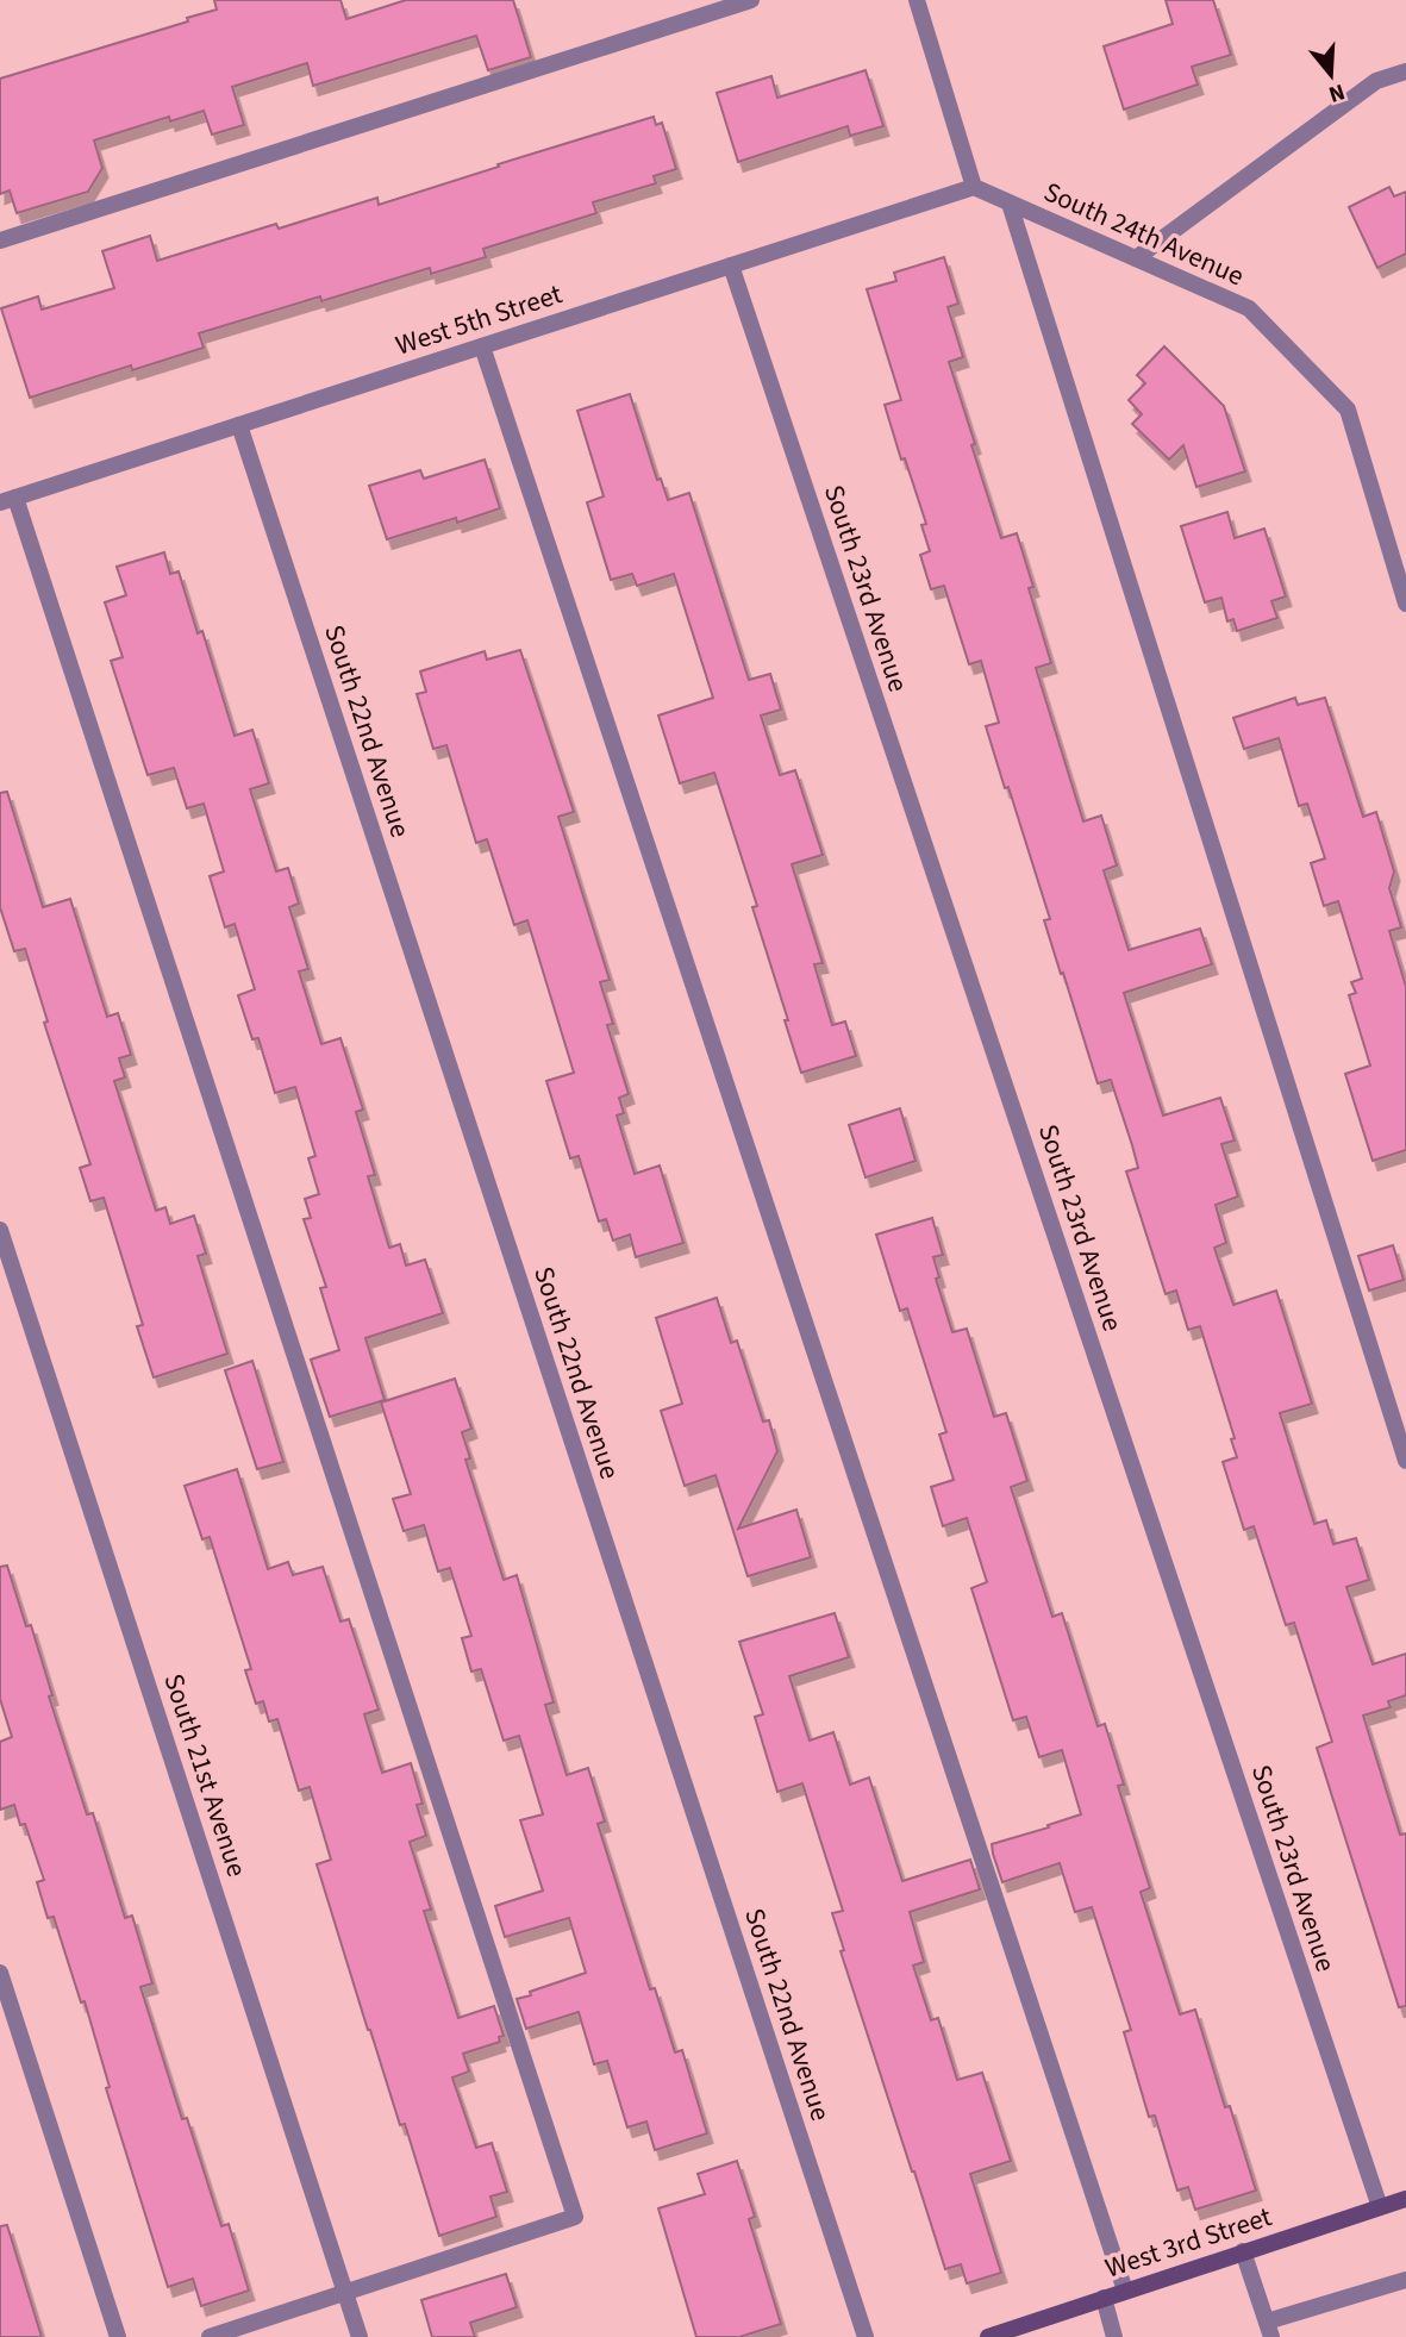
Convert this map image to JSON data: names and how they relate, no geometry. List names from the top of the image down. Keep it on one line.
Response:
{"streets":{"street":["South 24th Avenue","West 5th Street","South 23rd Avenue","South 22nd Avenue","South 21st Avenue","West 3rd Street"]},"crossings":[["South 24th Avenue","West 5th Street"],["West 5th Street","South 23rd Avenue"],["West 5th Street","South 22nd Avenue"],["South 23rd Avenue","West 3rd Street"]],"north":"bottom"}
